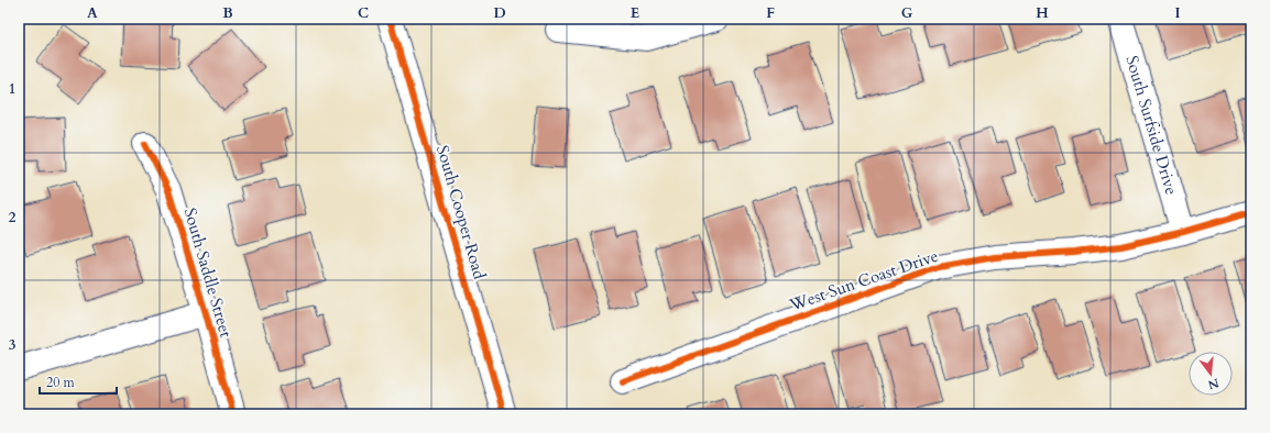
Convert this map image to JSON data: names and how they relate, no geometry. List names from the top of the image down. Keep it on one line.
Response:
{"streets":{"street":["South Surfside Drive","South Cooper Road","South Saddle Street","West Sun Coast Drive"]},"crossings":[["South Surfside Drive","West Sun Coast Drive"]],"scale_bar":"20 m","north":"bottom","grid":{"columns":["A","B","C","D","E","F","G","H","I"],"rows":["1","2","3"]}}
